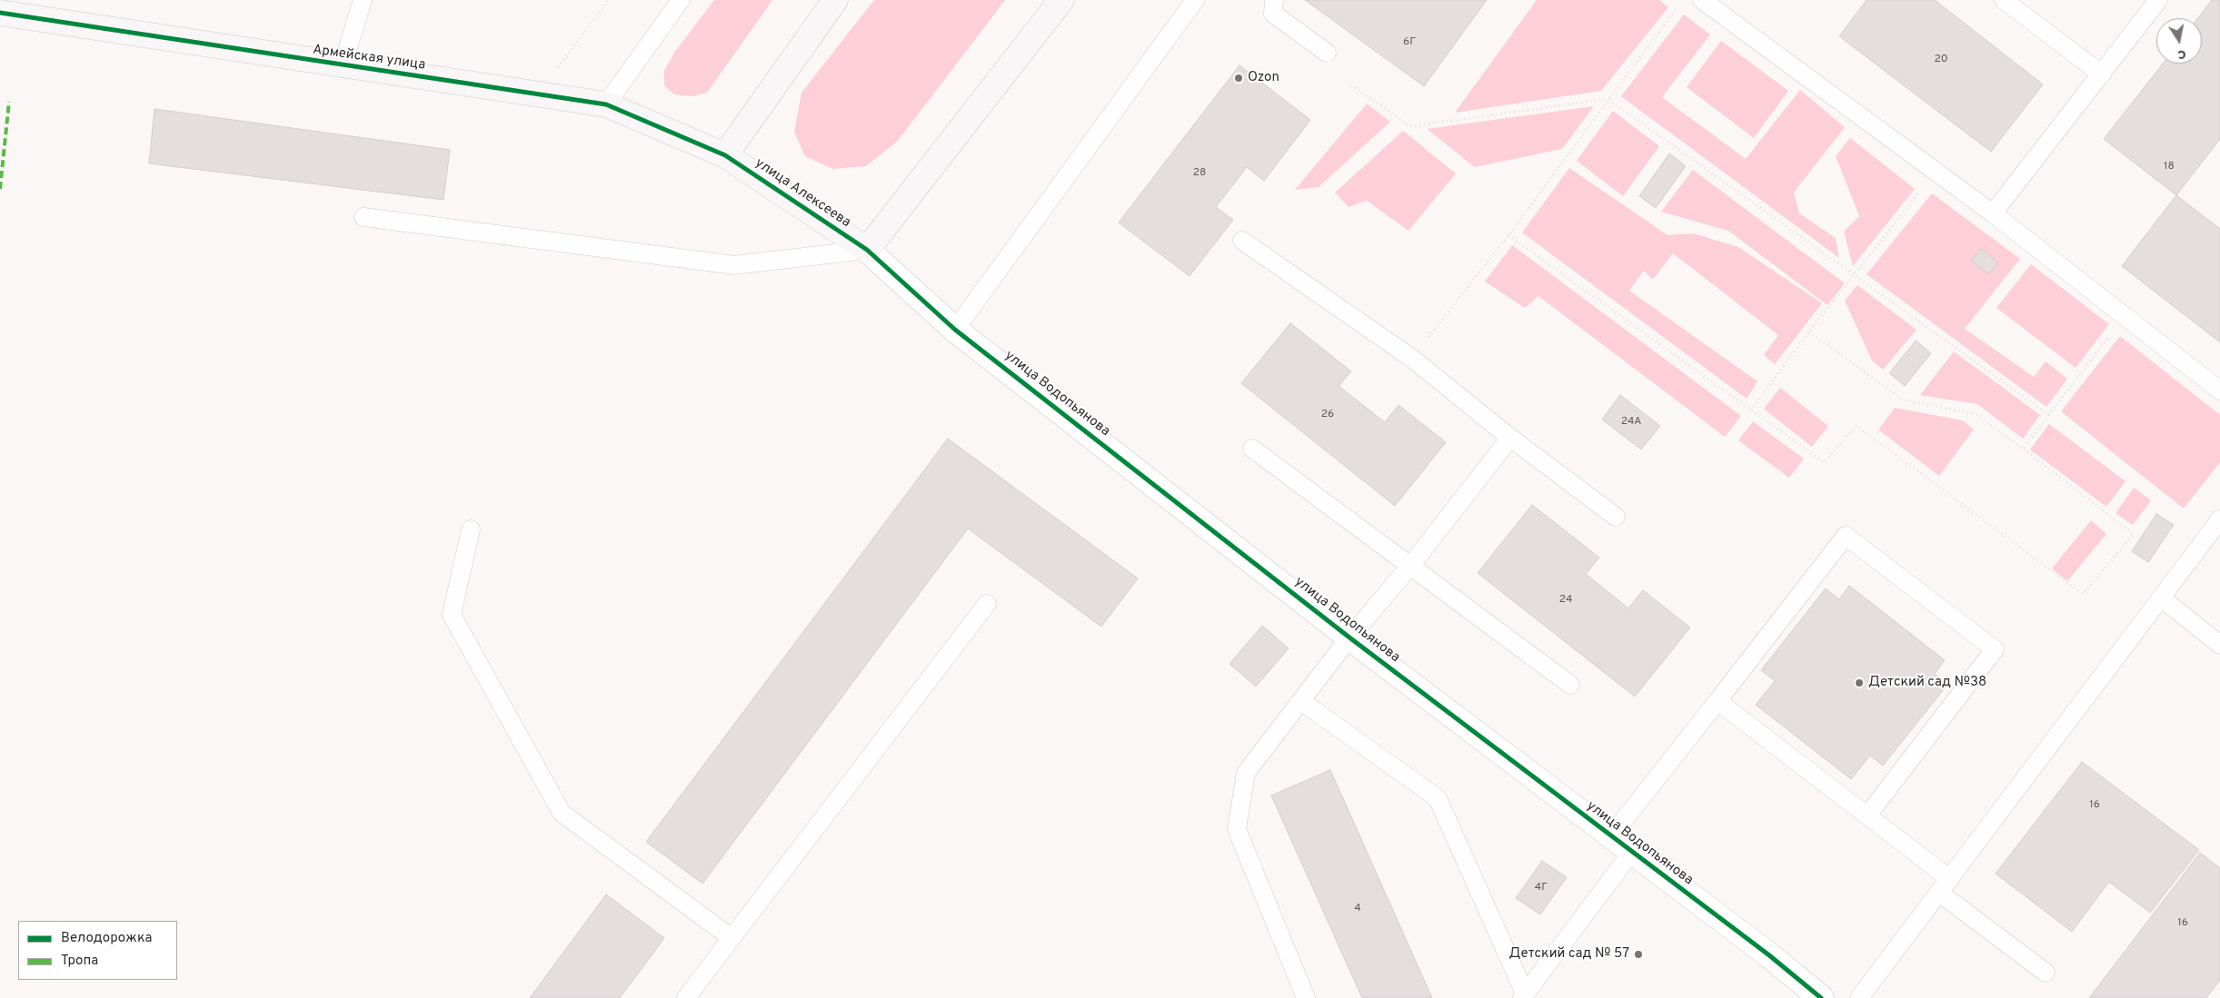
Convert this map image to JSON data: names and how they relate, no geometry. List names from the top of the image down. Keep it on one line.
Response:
{"streets":{"street":["Армейская улица","улица Алексеева","улица Водопьянова"]},"crossings":[["Армейская улица","улица Алексеева"],["улица Алексеева","улица Водопьянова"]],"places":["Ozon","Детский сад №38","Детский сад № 57"],"house_numbers":["6Г","20","18","28","26","24А","24","16","4Г","4","16"],"legend":["Велодорожка","Тропа"],"north":"bottom"}
